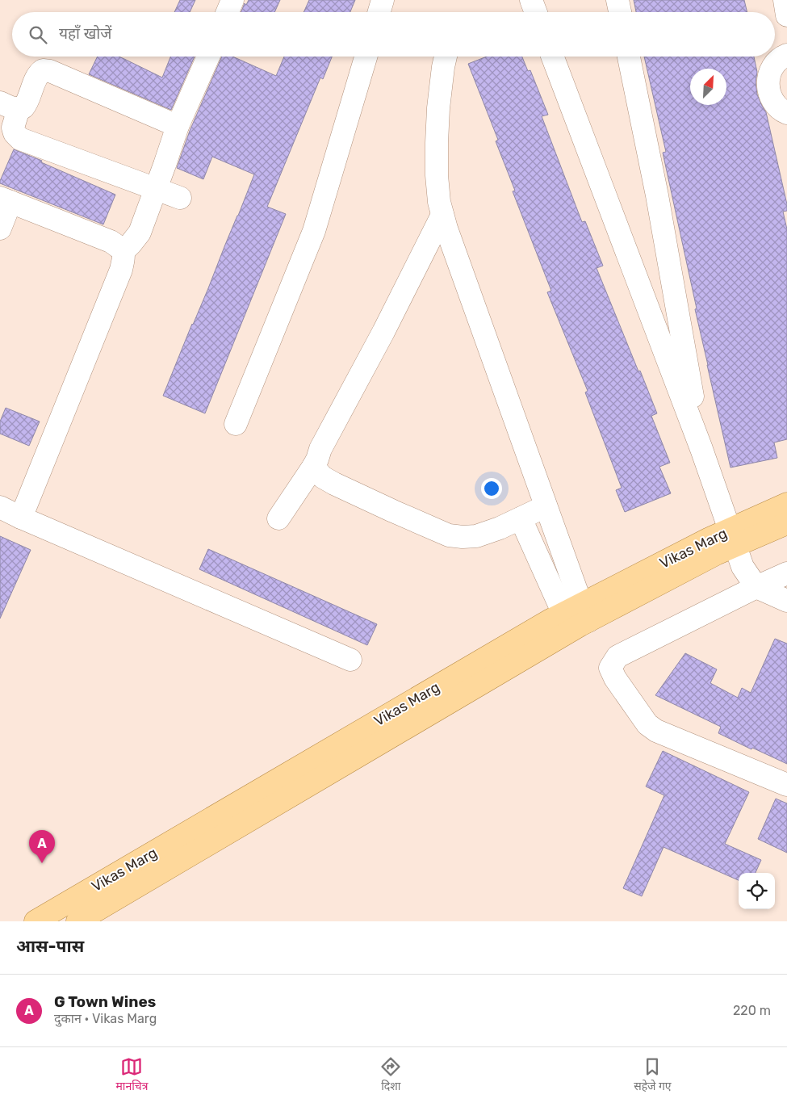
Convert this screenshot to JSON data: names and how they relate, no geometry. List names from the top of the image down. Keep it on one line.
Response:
{"streets":{"main road":["Vikas Marg"]},"north":"top right","page":{"search":"यहाँ खोजें","pins":"A","heading":"आस-पास","list":[{"mark":"A","name":"G Town Wines","note":"दुकान · Vikas Marg","value":"220 m"}],"nav":["मानचित्र","दिशा","सहेजे गए"]}}
